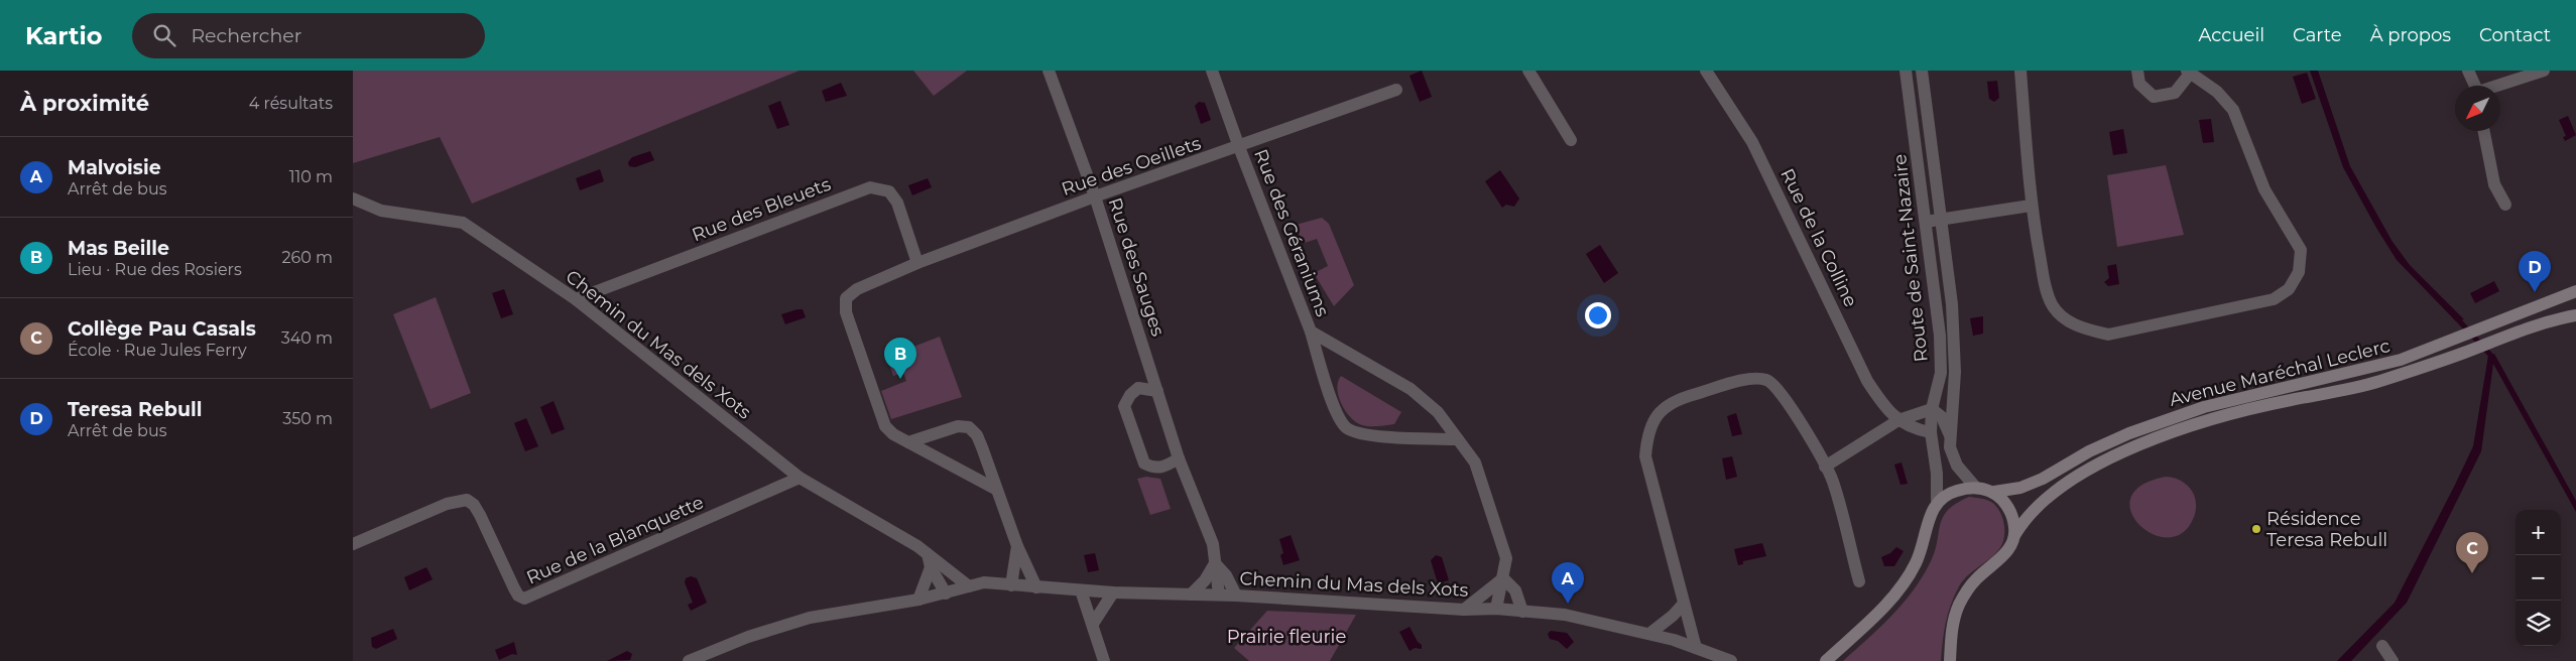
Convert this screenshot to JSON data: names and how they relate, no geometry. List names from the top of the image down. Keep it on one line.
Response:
{"streets":{"main road":["Avenue Maréchal Leclerc"],"street":["Rue des Oeillets","Rue des Bleuets","Rue des Géraniums","Rue de la Colline","Route de Saint-Nazaire","Rue des Sauges","Chemin du Mas dels Xots","Rue de la Blanquette"]},"crossings":[["Rue des Oeillets","Rue des Bleuets"],["Rue des Oeillets","Rue des Géraniums"],["Rue des Oeillets","Rue des Sauges"],["Rue des Bleuets","Chemin du Mas dels Xots"],["Rue des Géraniums","Chemin du Mas dels Xots"],["Rue de la Colline","Route de Saint-Nazaire"],["Rue des Sauges","Chemin du Mas dels Xots"],["Chemin du Mas dels Xots","Rue de la Blanquette"]],"parks":["Prairie fleurie"],"places":["Résidence Teresa Rebull"],"north":"bottom left","page":{"header":"Kartio","search":"Rechercher","nav":["Accueil","Carte","À propos","Contact"],"heading":["À proximité","4 résultats"],"list":[{"mark":"A","name":"Malvoisie","note":"Arrêt de bus","value":"110 m"},{"mark":"B","name":"Mas Beille","note":"Lieu · Rue des Rosiers","value":"260 m"},{"mark":"C","name":"Collège Pau Casals","note":"École · Rue Jules Ferry","value":"340 m"},{"mark":"D","name":"Teresa Rebull","note":"Arrêt de bus","value":"350 m"}],"pins":["D","B","C","A"],"map_buttons":["+","−"]}}
